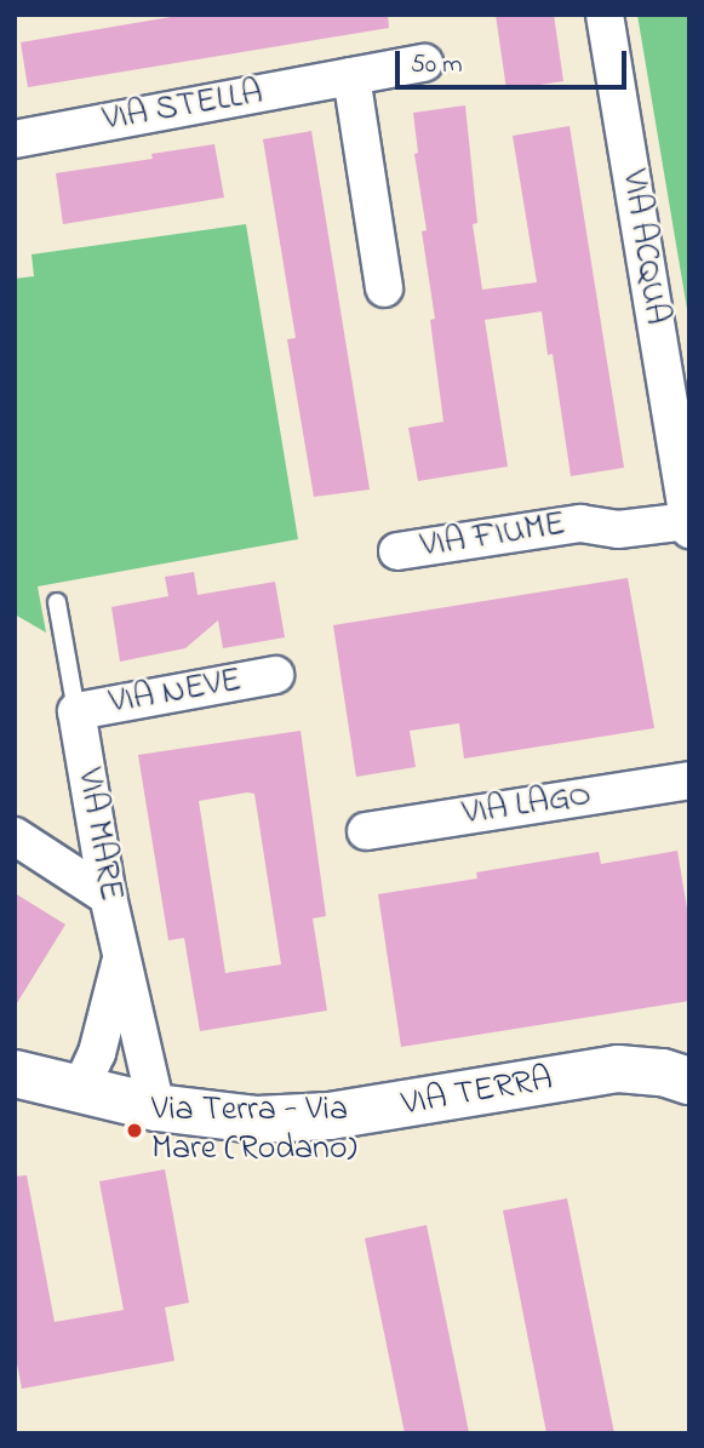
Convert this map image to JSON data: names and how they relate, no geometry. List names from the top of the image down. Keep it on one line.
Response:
{"streets":{"street":["VIA STELLA","VIA ACQUA","VIA FIUME","VIA NEVE","VIA LAGO","VIA MARE","VIA TERRA"]},"crossings":[["VIA ACQUA","VIA FIUME"],["VIA NEVE","VIA MARE"],["VIA MARE","VIA TERRA"]],"places":["Via Terra - Via Mare (Rodano)"],"scale_bar":"50 m"}
